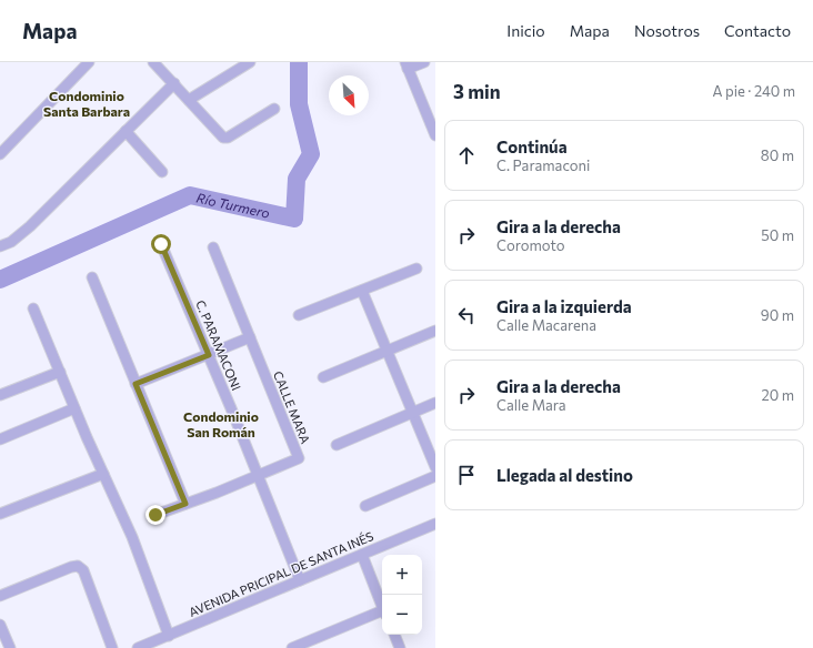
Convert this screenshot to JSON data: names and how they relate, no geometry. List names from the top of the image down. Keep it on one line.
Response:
{"streets":{"street":["C. PARAMACONI","CALLE MARA","AVENIDA PRICIPAL DE SANTA INÉS"]},"crossings":[["C. PARAMACONI","CALLE MARA"],["C. PARAMACONI","AVENIDA PRICIPAL DE SANTA INÉS"]],"districts":["Condominio Santa Barbara","Condominio San Román"],"water":["Río Turmero"],"north":"bottom right","page":{"header":"Mapa","nav":["Inicio","Mapa","Nosotros","Contacto"],"heading":["3 min","A pie · 240 m"],"list":[["Continúa","C. Paramaconi","80 m"],["Gira a la derecha","Coromoto","50 m"],["Gira a la izquierda","Calle Macarena","90 m"],["Gira a la derecha","Calle Mara","20 m"],"Llegada al destino"],"map_buttons":["+","−"]}}
